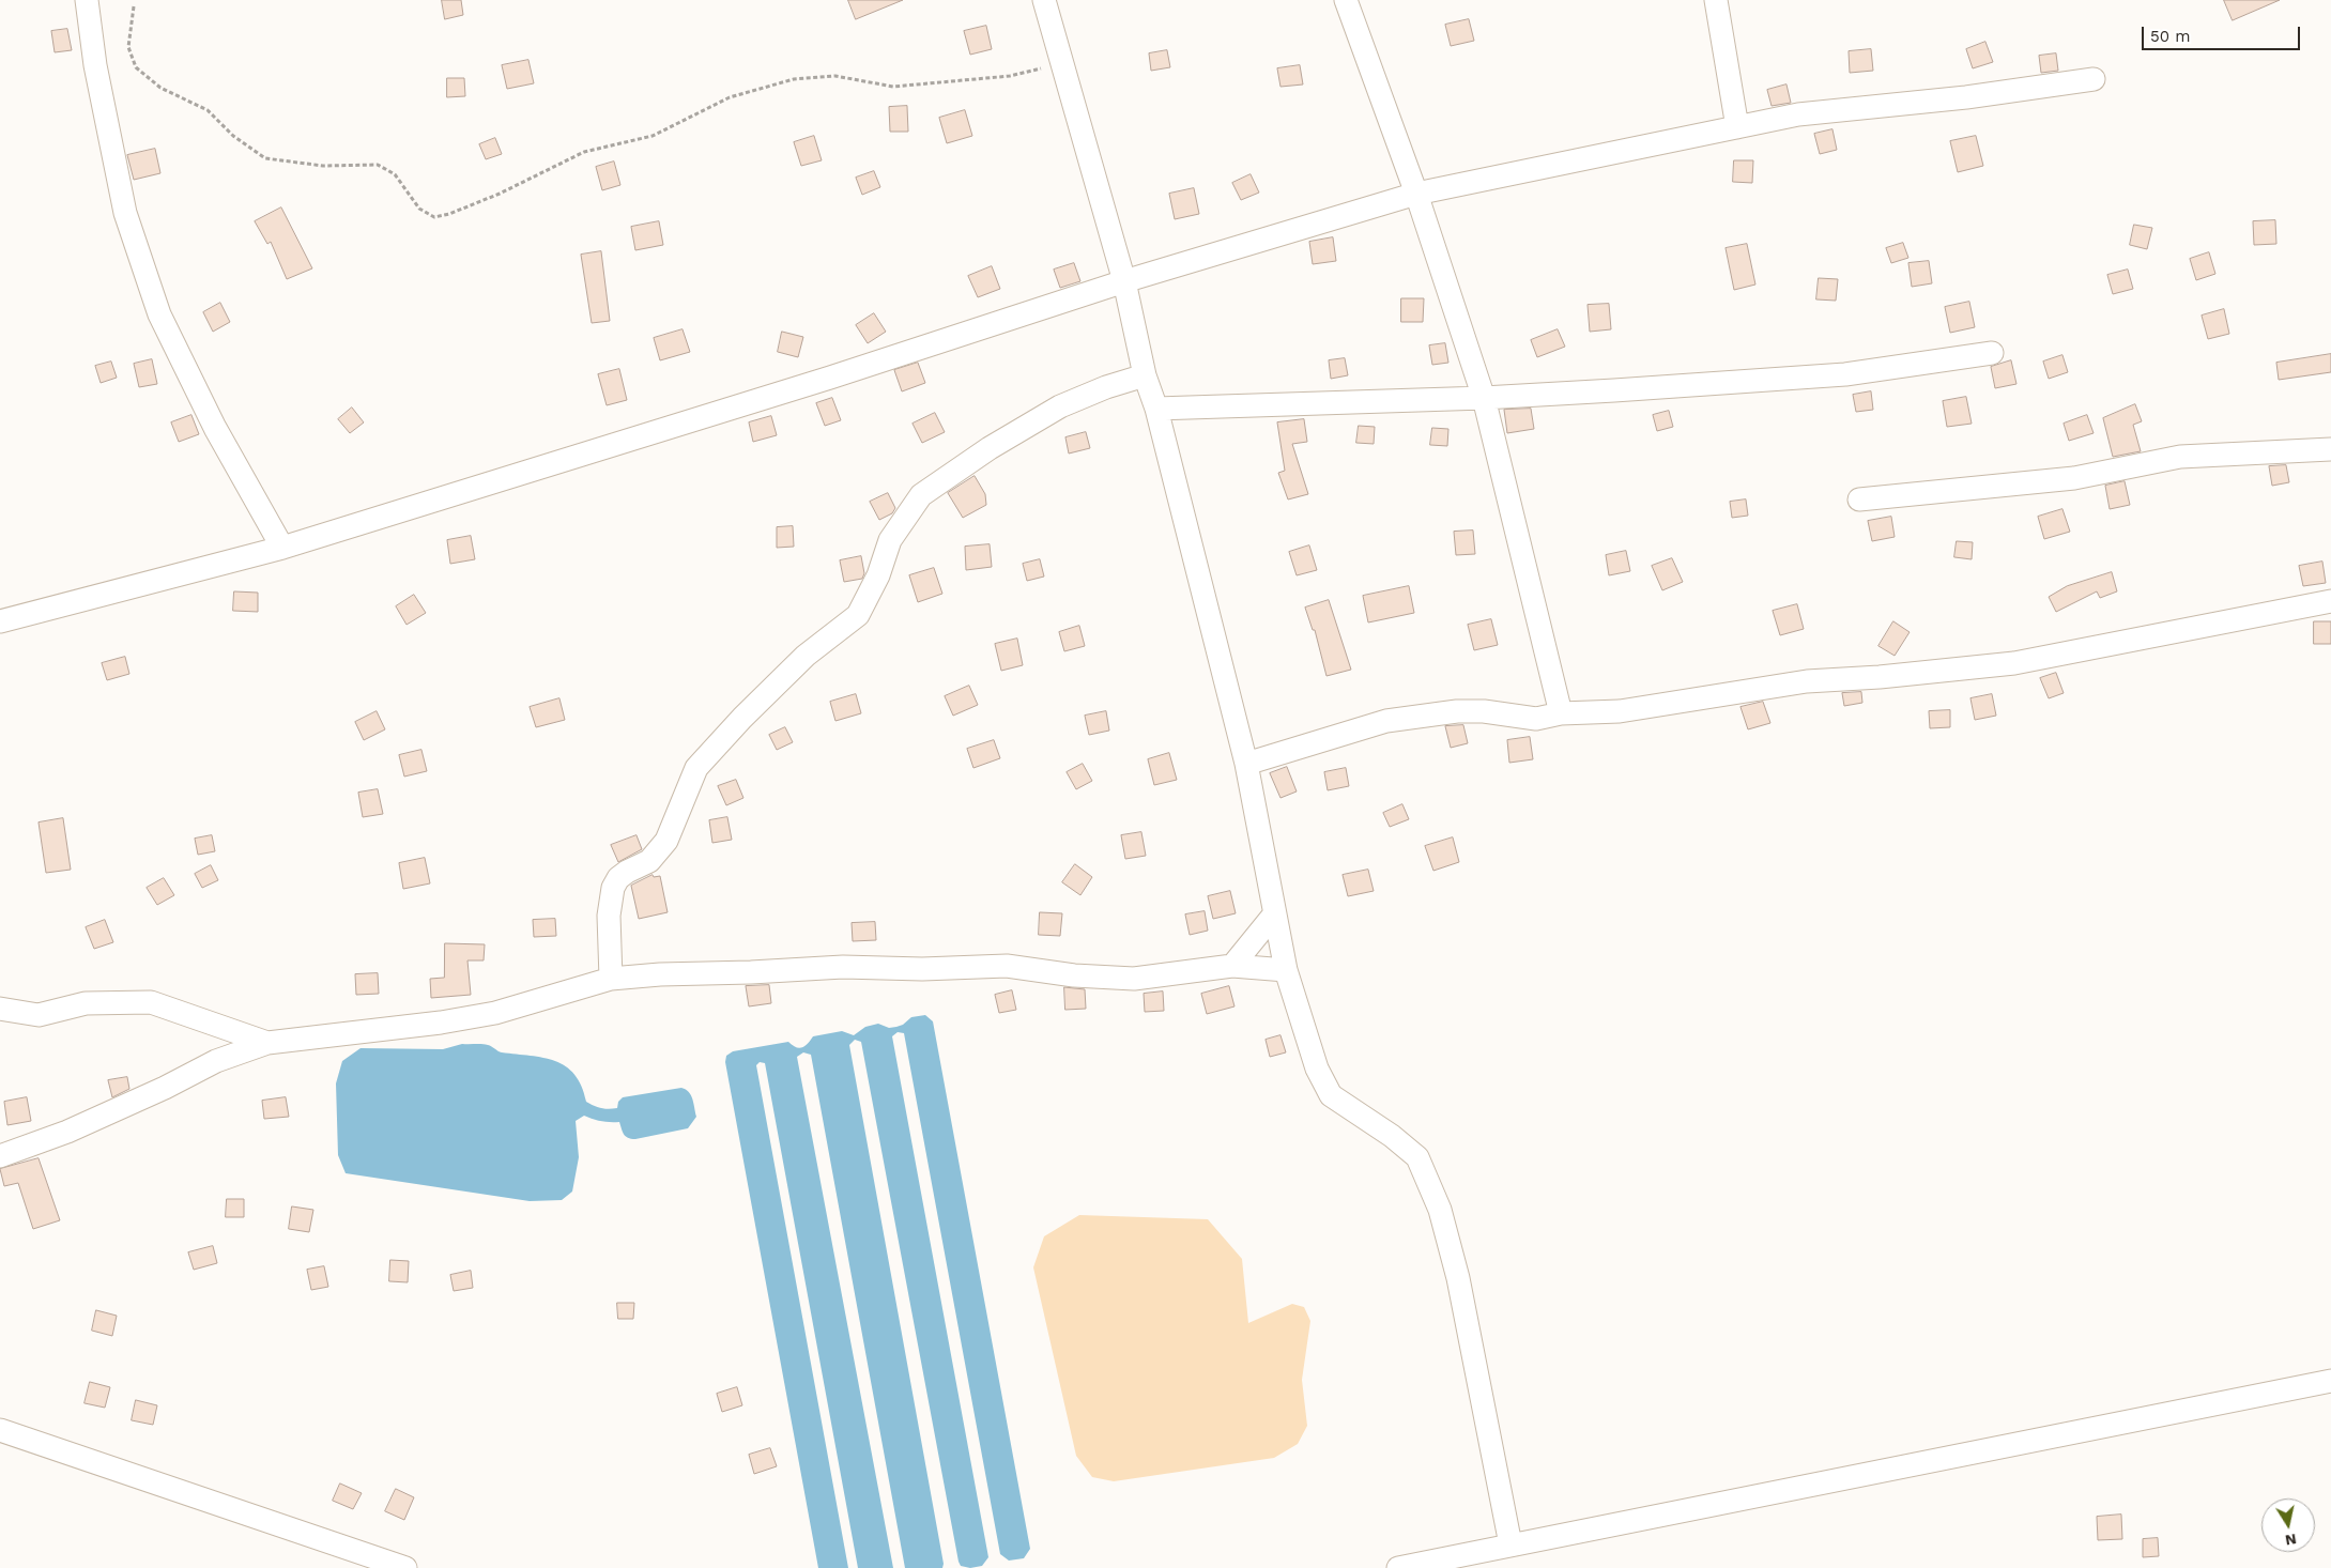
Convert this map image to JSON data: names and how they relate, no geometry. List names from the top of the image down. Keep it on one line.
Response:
{"scale_bar":"50 m","north":"bottom"}
